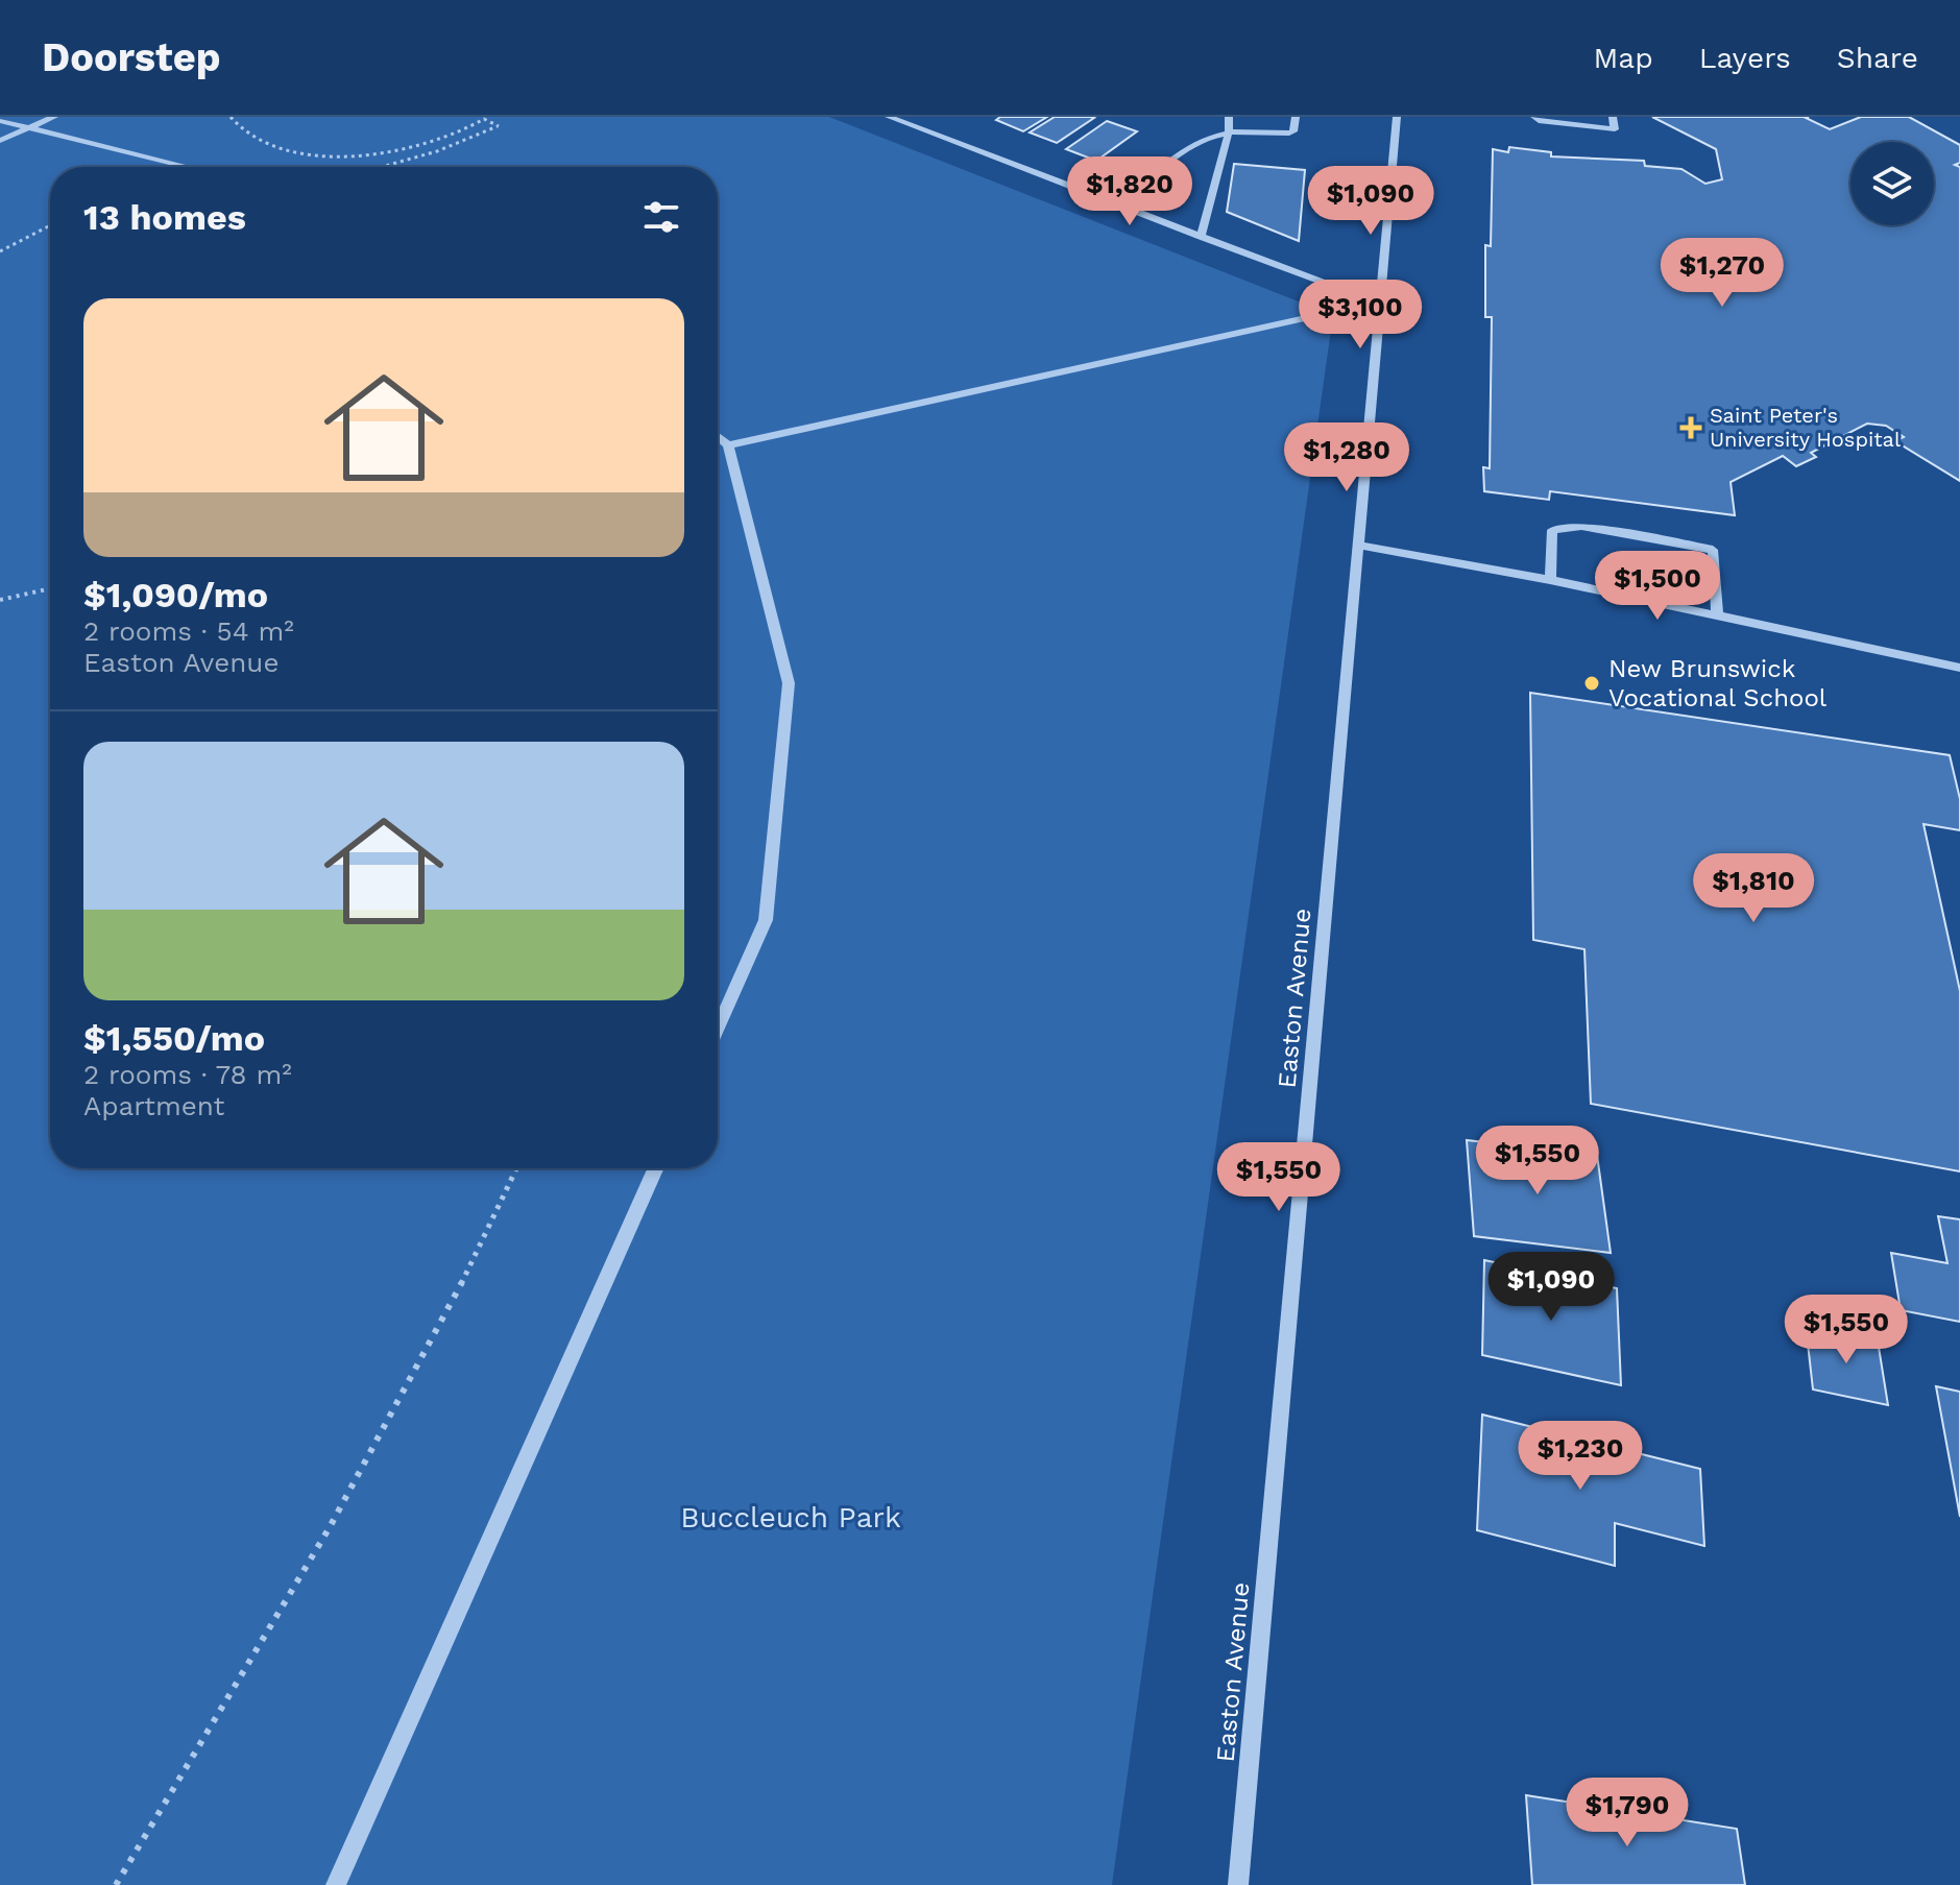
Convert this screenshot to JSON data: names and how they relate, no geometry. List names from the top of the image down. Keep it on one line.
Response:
{"streets":{"street":["Easton Avenue"]},"parks":["Buccleuch Park"],"places":{"health":["Saint Peter's University Hospital"],"other":["New Brunswick Vocational School"]},"page":{"header":"Doorstep","nav":["Map","Layers","Share"],"price":["$1,820","$1,090","$1,270","$3,100","$1,280","$1,500","$1,810","$1,550","$1,550","$1,090","$1,550","$1,230","$1,790"],"heading":"13 homes","list":[{"name":"$1,090/mo","note":"2 rooms · 54 m² · Easton Avenue"},{"name":"$1,550/mo","note":"2 rooms · 78 m² · Apartment"}]}}
